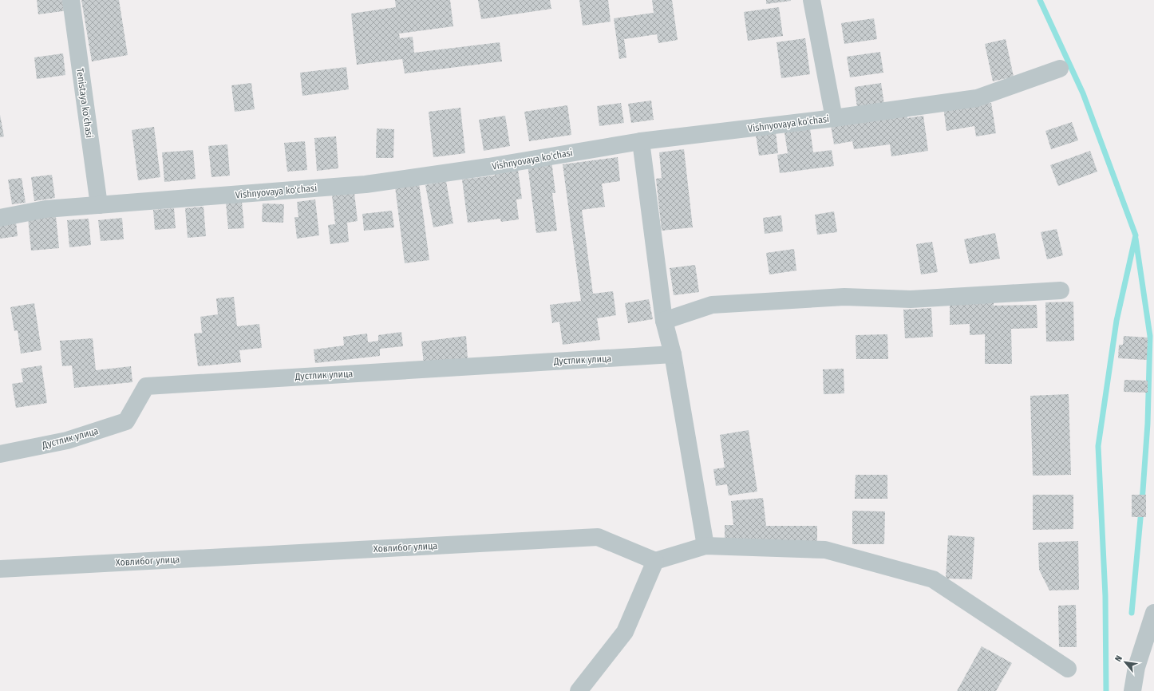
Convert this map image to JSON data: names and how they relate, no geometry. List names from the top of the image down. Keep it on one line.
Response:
{"streets":{"street":["Tenistaya ko'chasi","Vishnyovaya ko'chasi","Дустлик улица","Ховлибог улица"]},"crossings":[["Tenistaya ko'chasi","Vishnyovaya ko'chasi"]],"north":"top left"}
